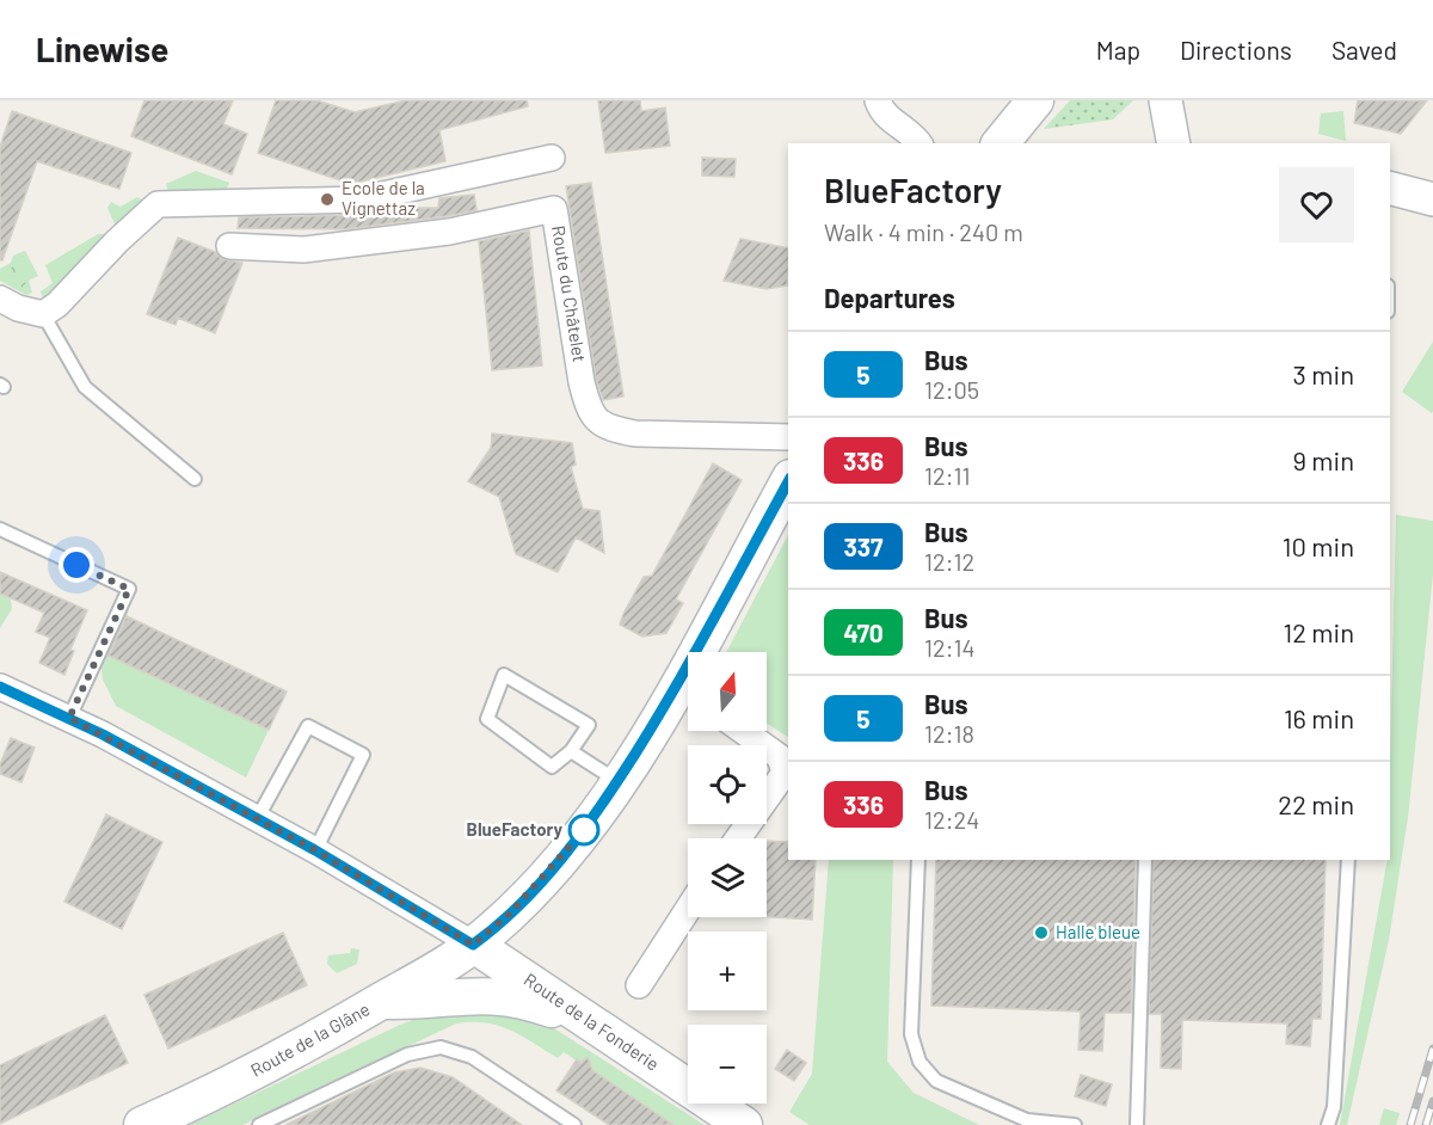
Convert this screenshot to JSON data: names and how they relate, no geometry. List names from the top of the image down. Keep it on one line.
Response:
{"streets":{"main road":["Route de la Fonderie","Route de la Glâne"],"street":["Route du Châtelet"]},"crossings":[["Route de la Fonderie","Route de la Glâne"]],"places":["Ecole de la Vignettaz","BlueFactory","Halle bleue"],"lines":["bus line 5"],"north":"top","page":{"header":"Linewise","nav":["Map","Directions","Saved"],"heading":[["BlueFactory","Walk · 4 min · 240 m"],"Departures"],"list":[{"mark":"5","name":"Bus","note":"12:05","value":"3 min"},{"mark":"336","name":"Bus","note":"12:11","value":"9 min"},{"mark":"337","name":"Bus","note":"12:12","value":"10 min"},{"mark":"470","name":"Bus","note":"12:14","value":"12 min"},{"mark":"5","name":"Bus","note":"12:18","value":"16 min"},{"mark":"336","name":"Bus","note":"12:24","value":"22 min"}],"map_buttons":["+","−"]}}
